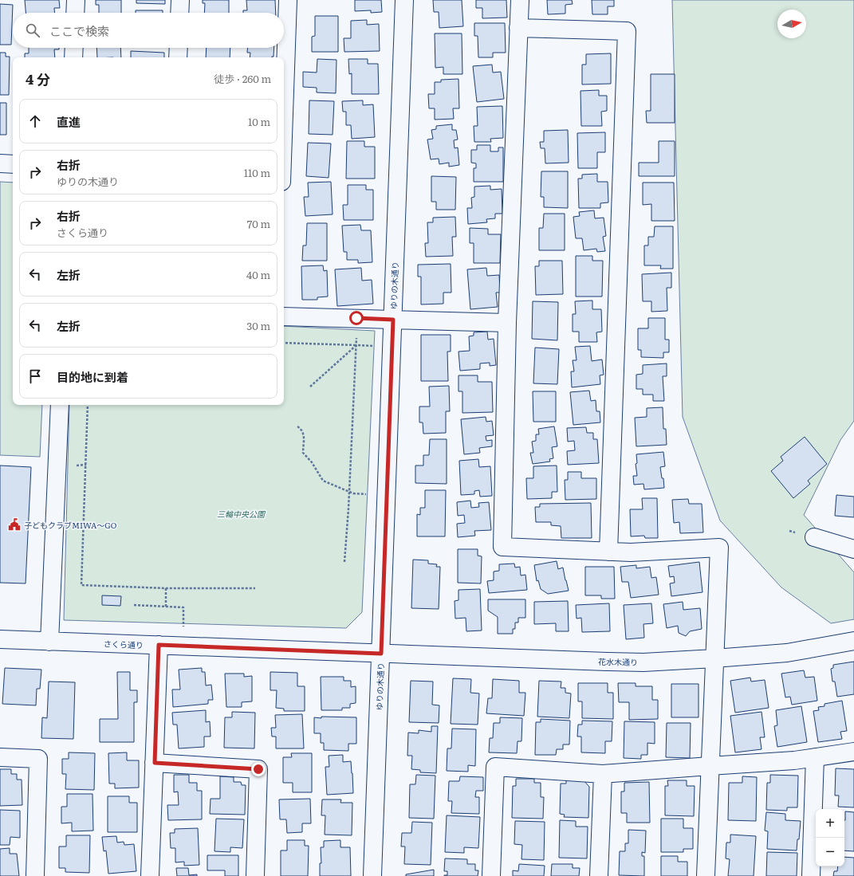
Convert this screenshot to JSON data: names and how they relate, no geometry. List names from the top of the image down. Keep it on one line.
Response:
{"streets":{"street":["ゆりの木通り","さくら通り","花水木通り"]},"crossings":[["ゆりの木通り","さくら通り"],["ゆりの木通り","花水木通り"],["さくら通り","花水木通り"]],"parks":["三輪中央公園"],"places":{"public building":["子どもクラブMIWA～GO"]},"north":"right","page":{"search":"ここで検索","heading":["4 分","徒歩 · 260 m"],"list":[["直進","10 m"],["右折","ゆりの木通り","110 m"],["右折","さくら通り","70 m"],["左折","40 m"],["左折","30 m"],"目的地に到着"],"map_buttons":["+","−"]}}
